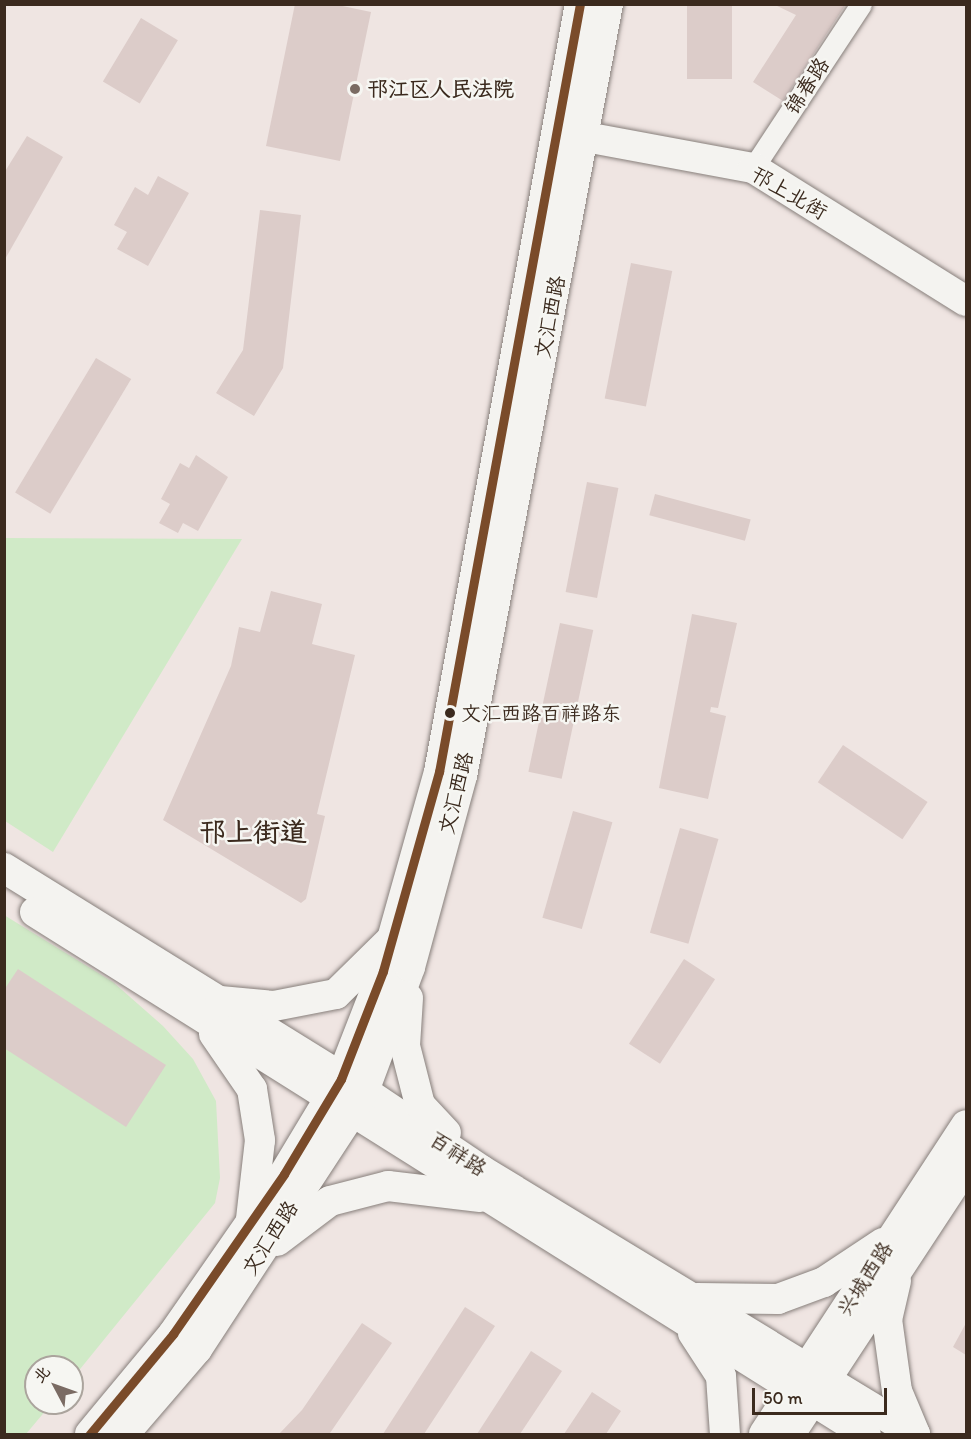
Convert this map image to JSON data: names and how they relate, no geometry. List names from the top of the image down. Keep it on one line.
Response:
{"streets":{"street":["锦春路","邗上北街","文汇西路","百祥路","兴城西路"]},"crossings":[["锦春路","邗上北街"],["邗上北街","文汇西路"],["文汇西路","百祥路"],["百祥路","兴城西路"]],"districts":["邗上街道"],"places":["邗江区人民法院","文汇西路百祥路东"],"scale_bar":"50 m","north":"top left"}
